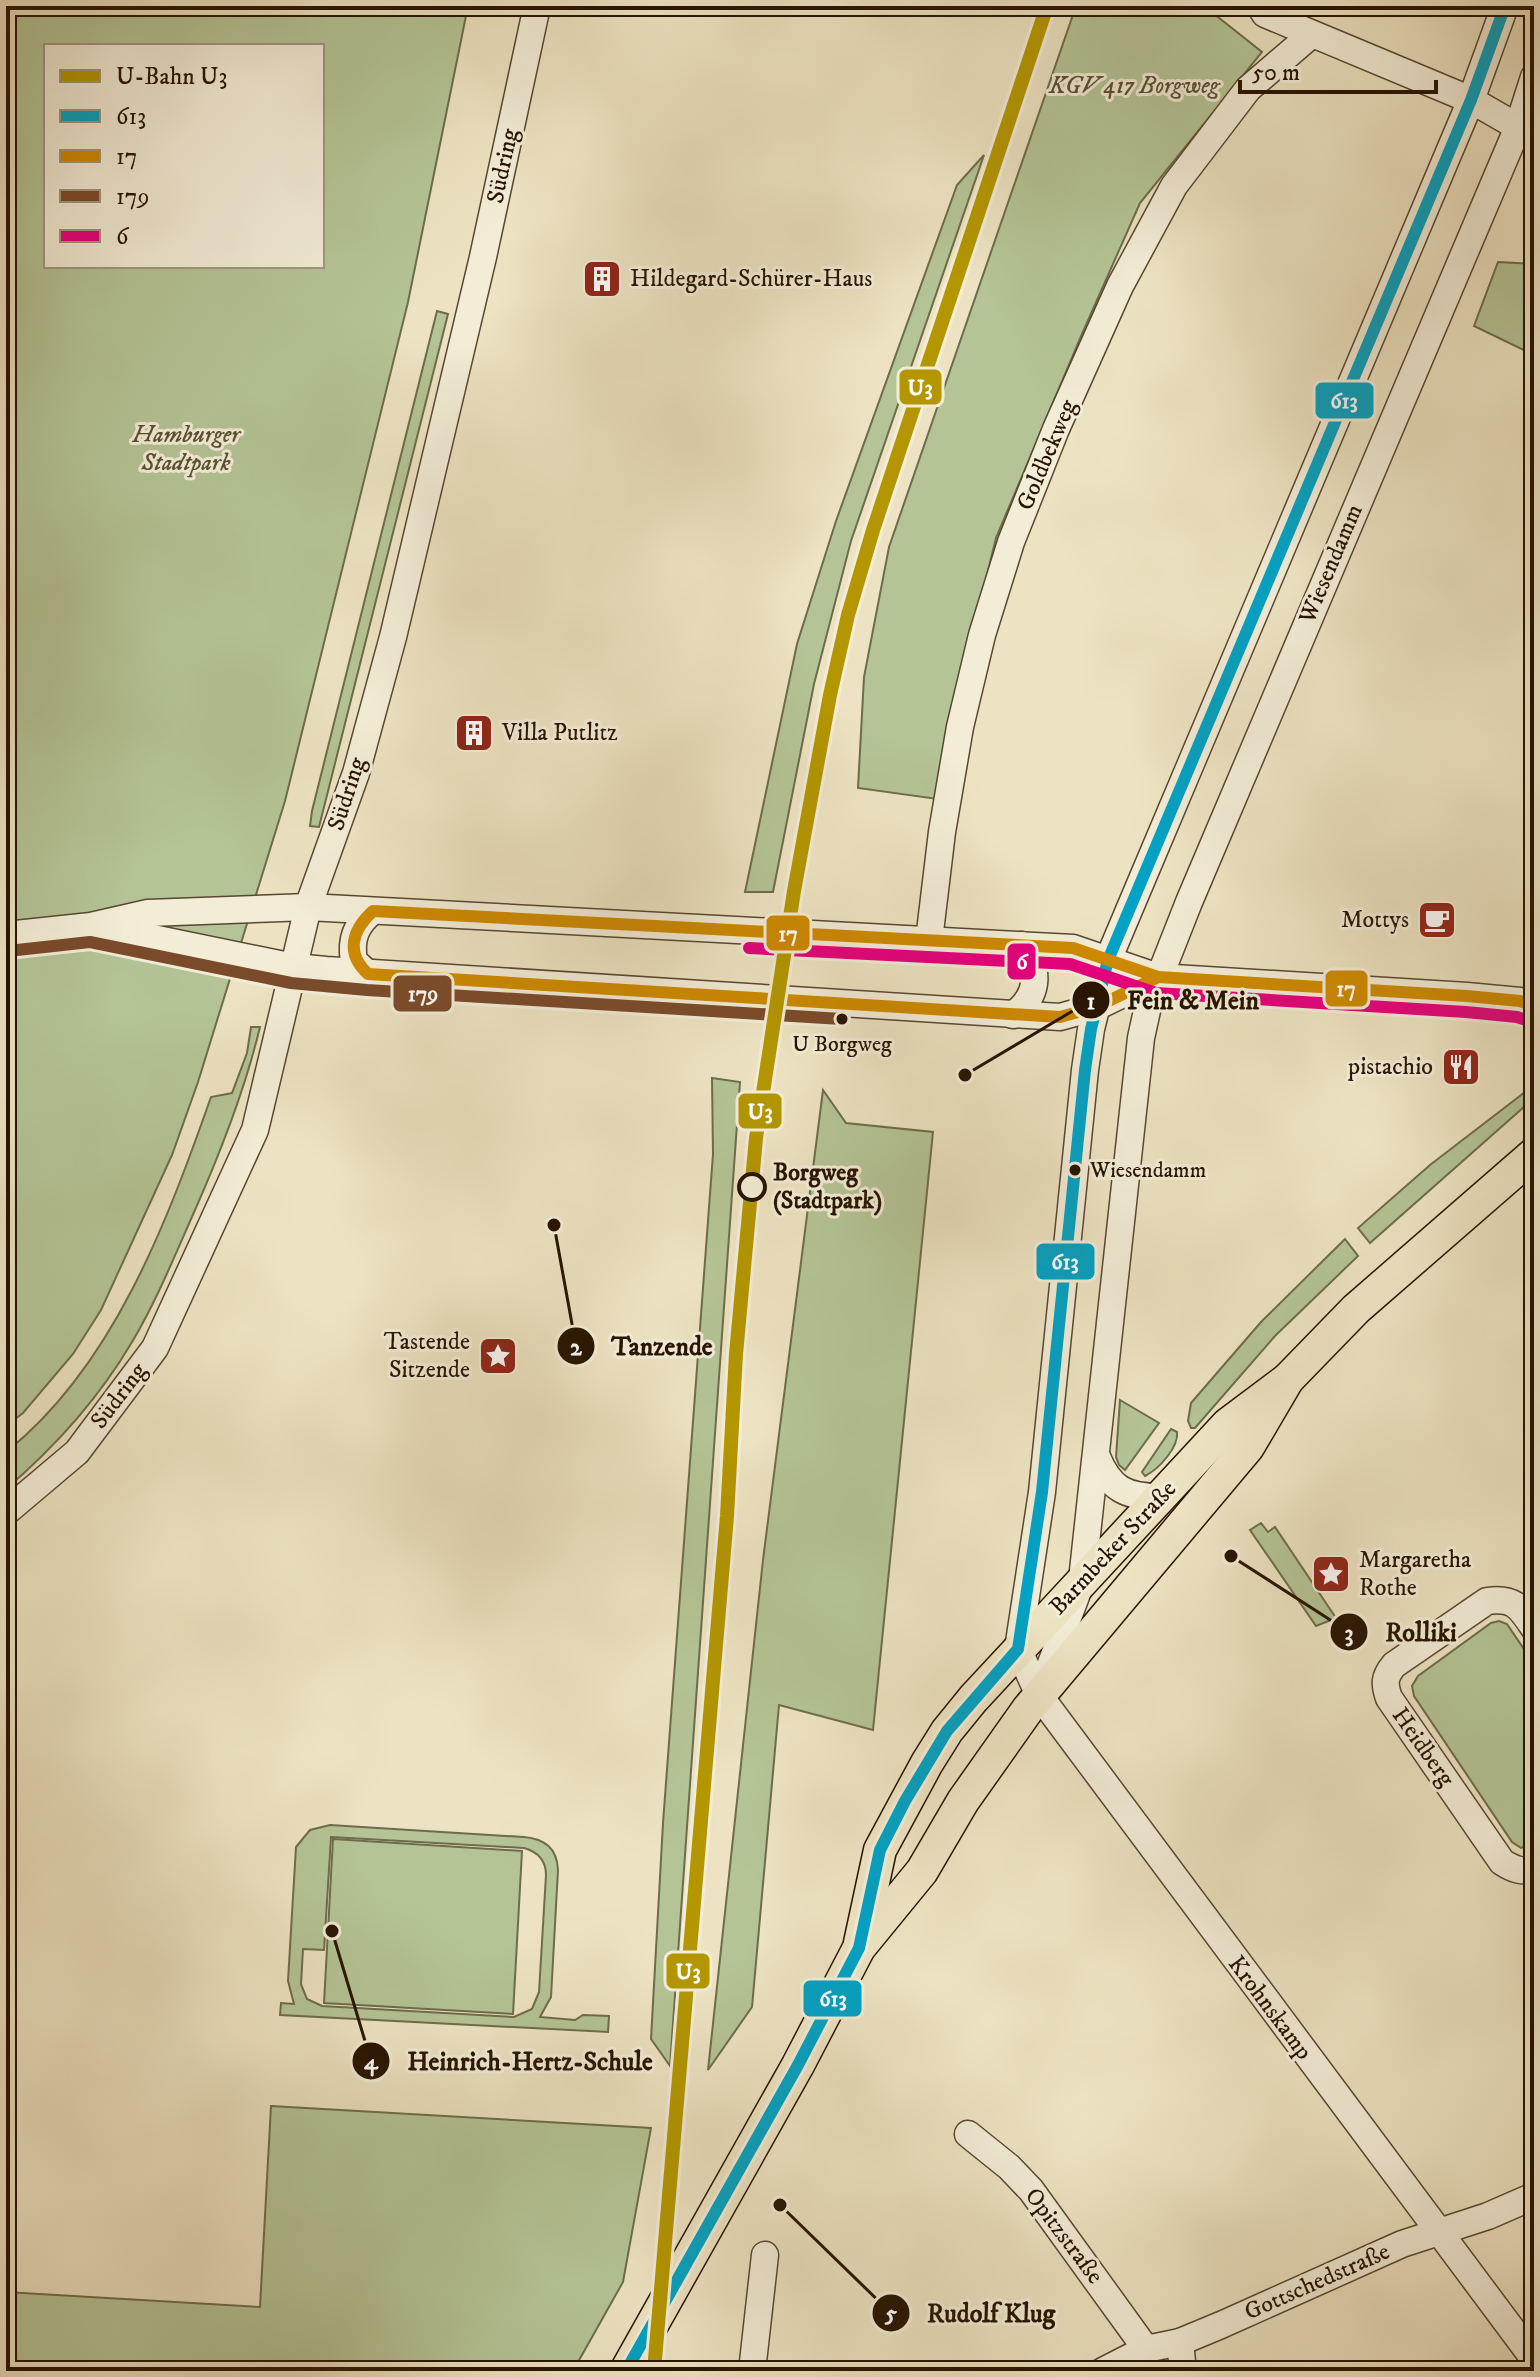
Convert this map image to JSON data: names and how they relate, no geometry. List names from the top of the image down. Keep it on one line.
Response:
{"streets":{"main road":["Barmbeker Straße"],"street":["Südring","Goldbekweg","Wiesendamm","Heidberg","Krohnskamp","Opitzstraße","Gottschedstraße"]},"crossings":[["Wiesendamm","Barmbeker Straße"],["Wiesendamm","Krohnskamp"],["Barmbeker Straße","Krohnskamp"],["Krohnskamp","Gottschedstraße"],["Opitzstraße","Gottschedstraße"]],"parks":["KGV 417 Borgweg","Hamburger Stadtpark"],"places":{"building":["Hildegard-Schürer-Haus","Villa Putlitz"],"cafe":["Mottys"],"other":["U Borgweg","Fein & Mein","Wiesendamm","Borgweg (Stadtpark)","Tanzende","Rolliki","Heinrich-Hertz-Schule","Rudolf Klug"],"restaurant":["pistachio"],"place":["Tastende Sitzende","Margaretha Rothe"]},"lines":["metro line U3","transit line 613","transit line 17","transit line 179","transit line 6"],"legend":["U-Bahn U3","613","17","179","6"],"scale_bar":"50 m"}
